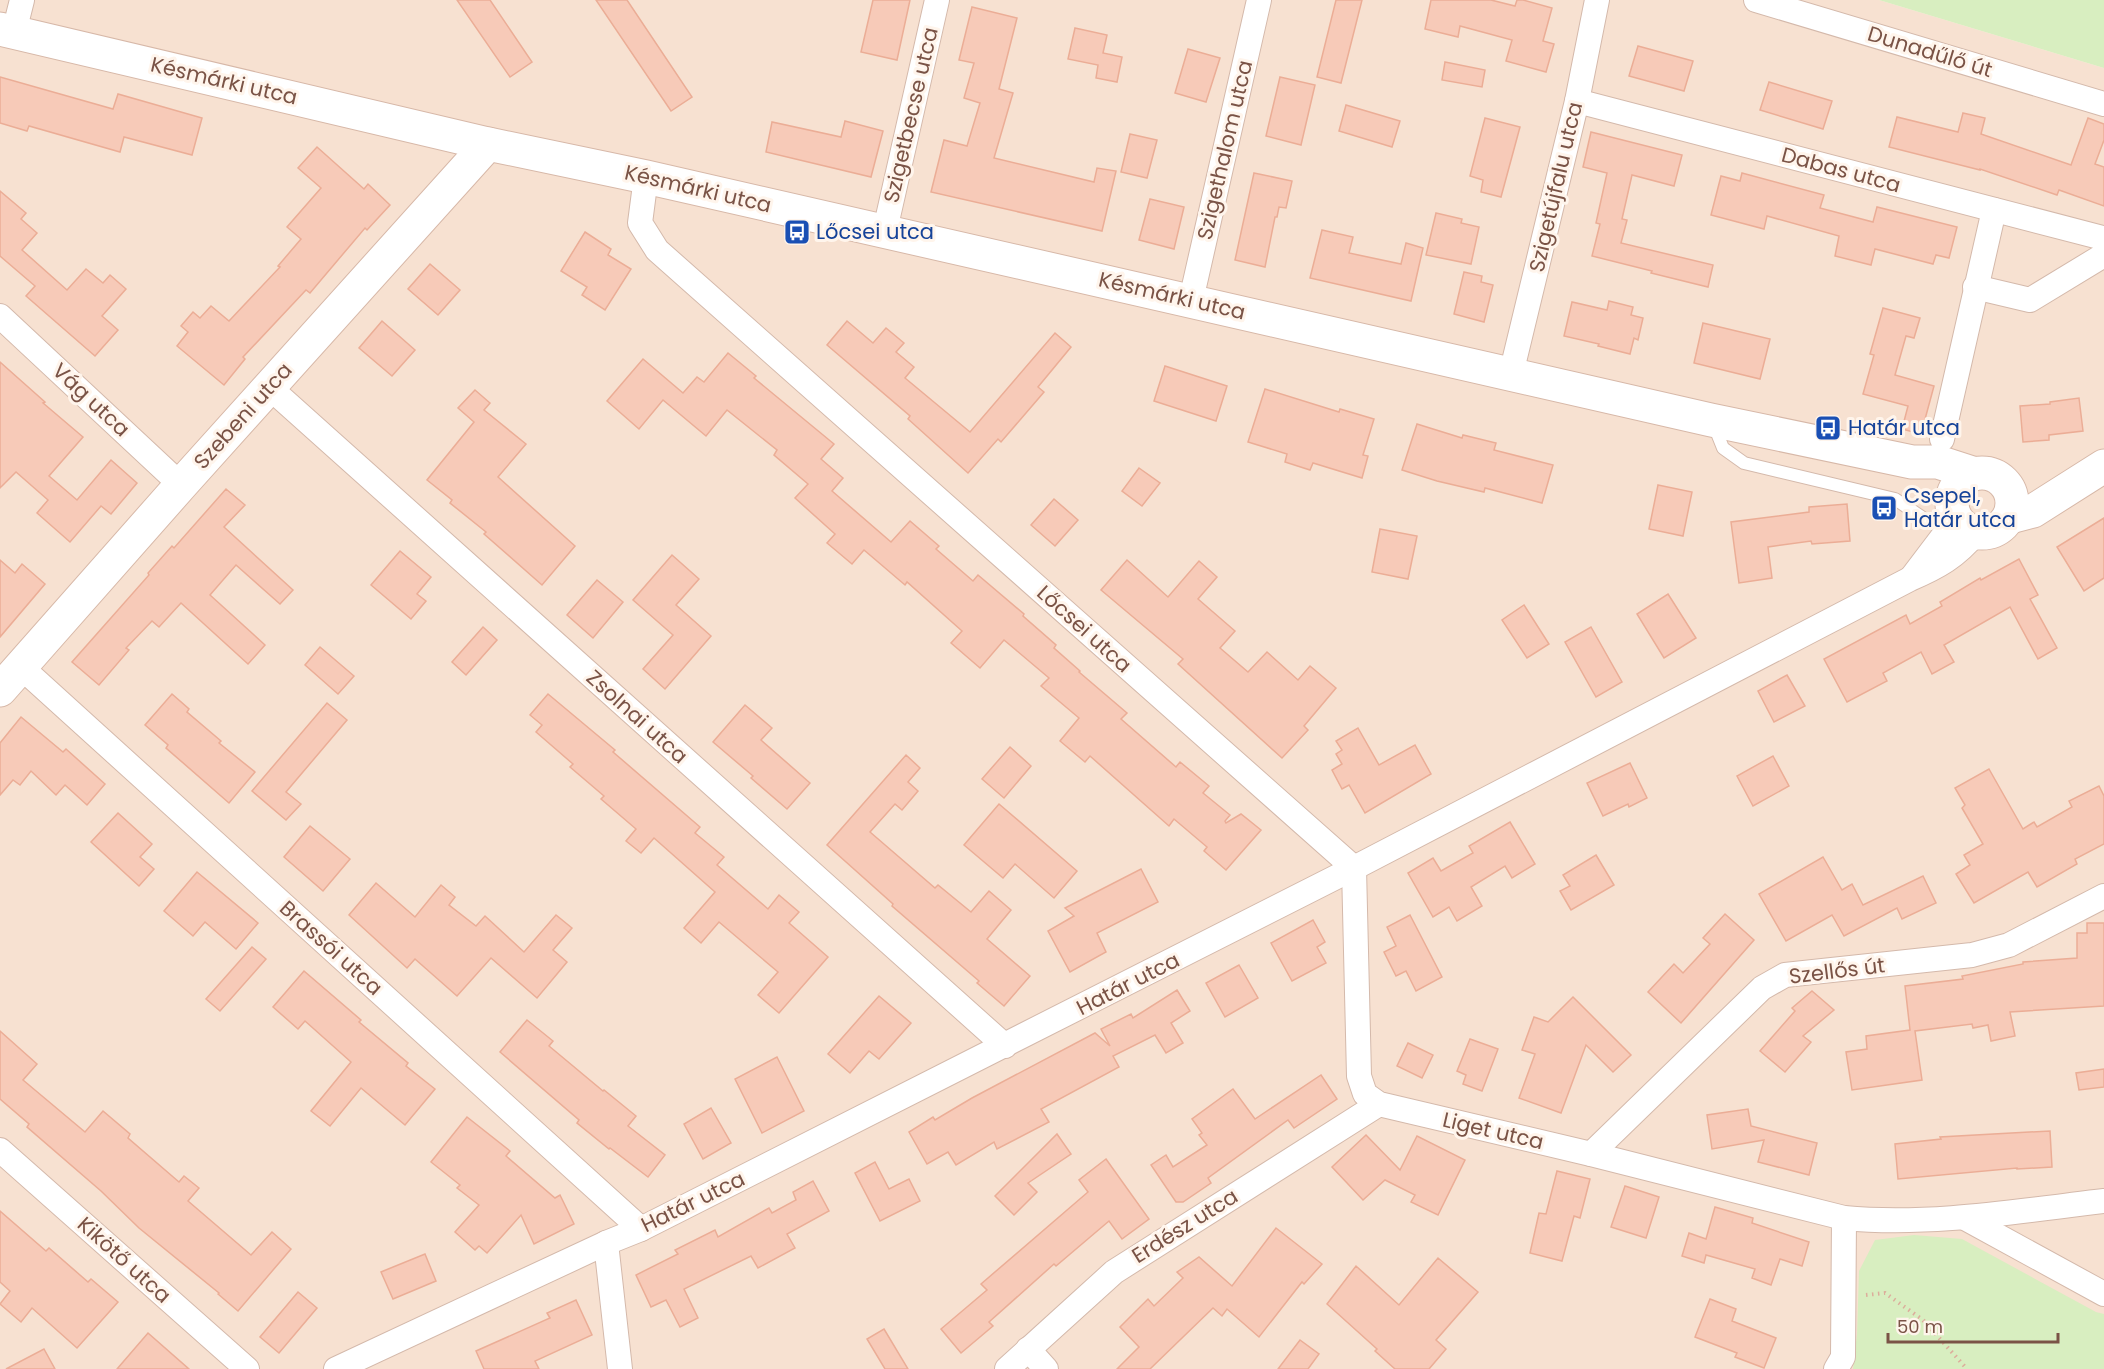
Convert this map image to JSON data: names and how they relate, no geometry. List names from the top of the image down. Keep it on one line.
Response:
{"streets":{"street":["Dunadűlő út","Késmárki utca","Szigetbecse utca","Szigethalom utca","Dabas utca","Szigetújfalu utca","Vág utca","Szebeni utca","Lőcsei utca","Zsolnai utca","Brassói utca","Szellős út","Határ utca","Liget utca","Erdész utca","Kikötő utca"]},"crossings":[["Késmárki utca","Szigetbecse utca"],["Késmárki utca","Szigethalom utca"],["Késmárki utca","Szigetújfalu utca"],["Késmárki utca","Szebeni utca"],["Késmárki utca","Lőcsei utca"],["Késmárki utca","Határ utca"],["Dabas utca","Szigetújfalu utca"],["Vág utca","Szebeni utca"],["Szebeni utca","Zsolnai utca"],["Szebeni utca","Brassói utca"],["Lőcsei utca","Határ utca"],["Zsolnai utca","Határ utca"],["Brassói utca","Határ utca"],["Szellős út","Liget utca"],["Liget utca","Erdész utca"]],"places":{"bus stop":["Lőcsei utca","Határ utca","Csepel, Határ utca"]},"scale_bar":"50 m"}
